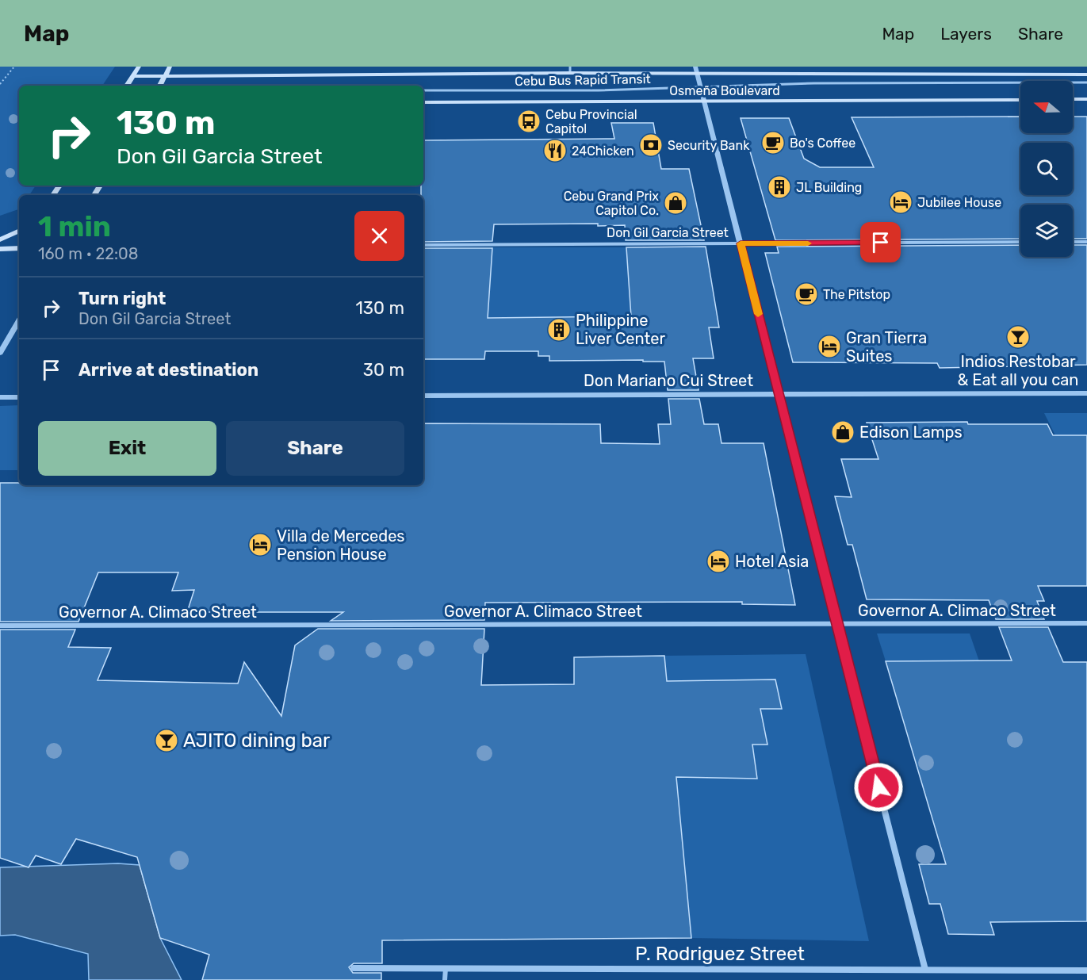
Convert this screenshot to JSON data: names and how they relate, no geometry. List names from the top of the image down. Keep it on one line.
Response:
{"streets":{"main road":["Osmeña Boulevard"],"street":["Don Gil Garcia Street","Don Mariano Cui Street","Governor A. Climaco Street","P. Rodriguez Street"],"lane":["Cebu Bus Rapid Transit"]},"places":{"bus stop":["Cebu Provincial Capitol"],"cafe":["Bo's Coffee","The Pitstop"],"bank":["Security Bank"],"restaurant":["24Chicken"],"building":["JL Building","Philippine Liver Center"],"hotel":["Jubilee House","Gran Tierra Suites","Villa de Mercedes Pension House","Hotel Asia"],"shop":["Cebu Grand Prix Capitol Co.","Edison Lamps"],"bar":["Indios Restobar & Eat all you can","AJITO dining bar"]},"north":"left","page":{"header":"Map","nav":["Map","Layers","Share"],"turn":["130 m","Don Gil Garcia Street"],"heading":["1 min","160 m · 22:08"],"list":[{"name":"Turn right","note":"Don Gil Garcia Street","value":"130 m"},{"name":"Arrive at destination","value":"30 m"}],"buttons":["Exit","Share"]}}
